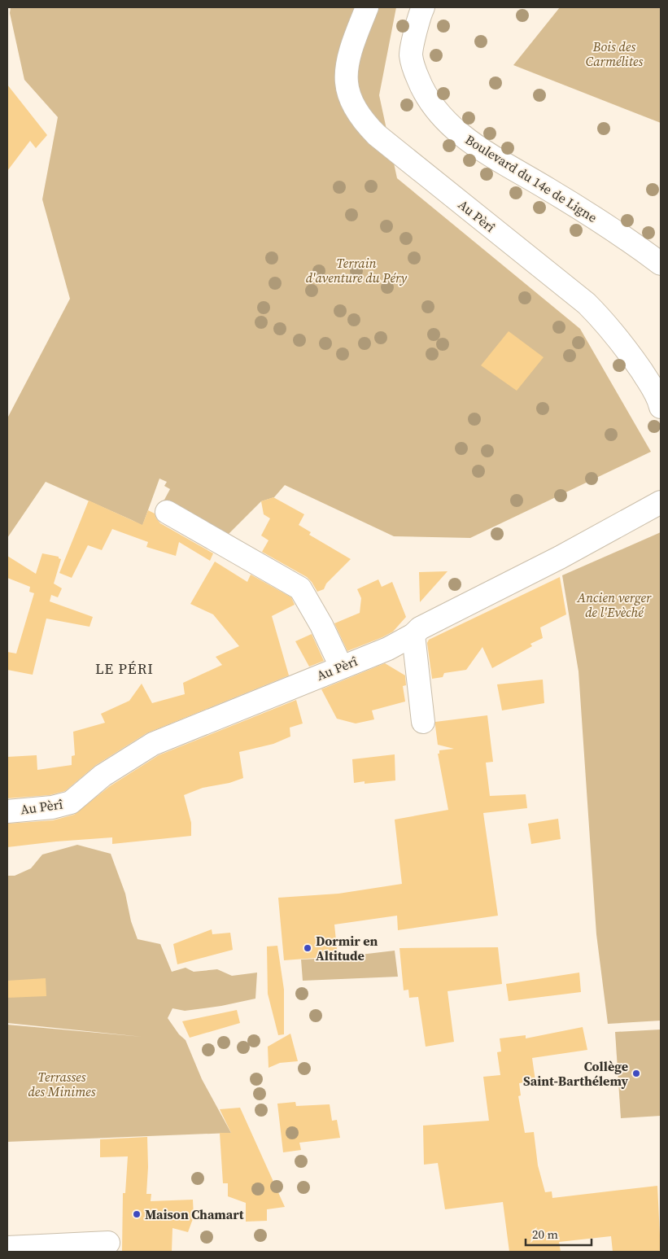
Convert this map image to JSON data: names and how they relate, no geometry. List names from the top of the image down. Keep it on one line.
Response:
{"streets":{"street":["Boulevard du 14e de Ligne","Au Pèrî"]},"districts":["LE PÉRI"],"parks":["Bois des Carmélites","Terrain d'aventure du Péry","Ancien verger de l'Evèché","Terrasses des Minimes"],"places":["Dormir en Altitude","Collège Saint-Barthélemy","Maison Chamart"],"scale_bar":"20 m"}
